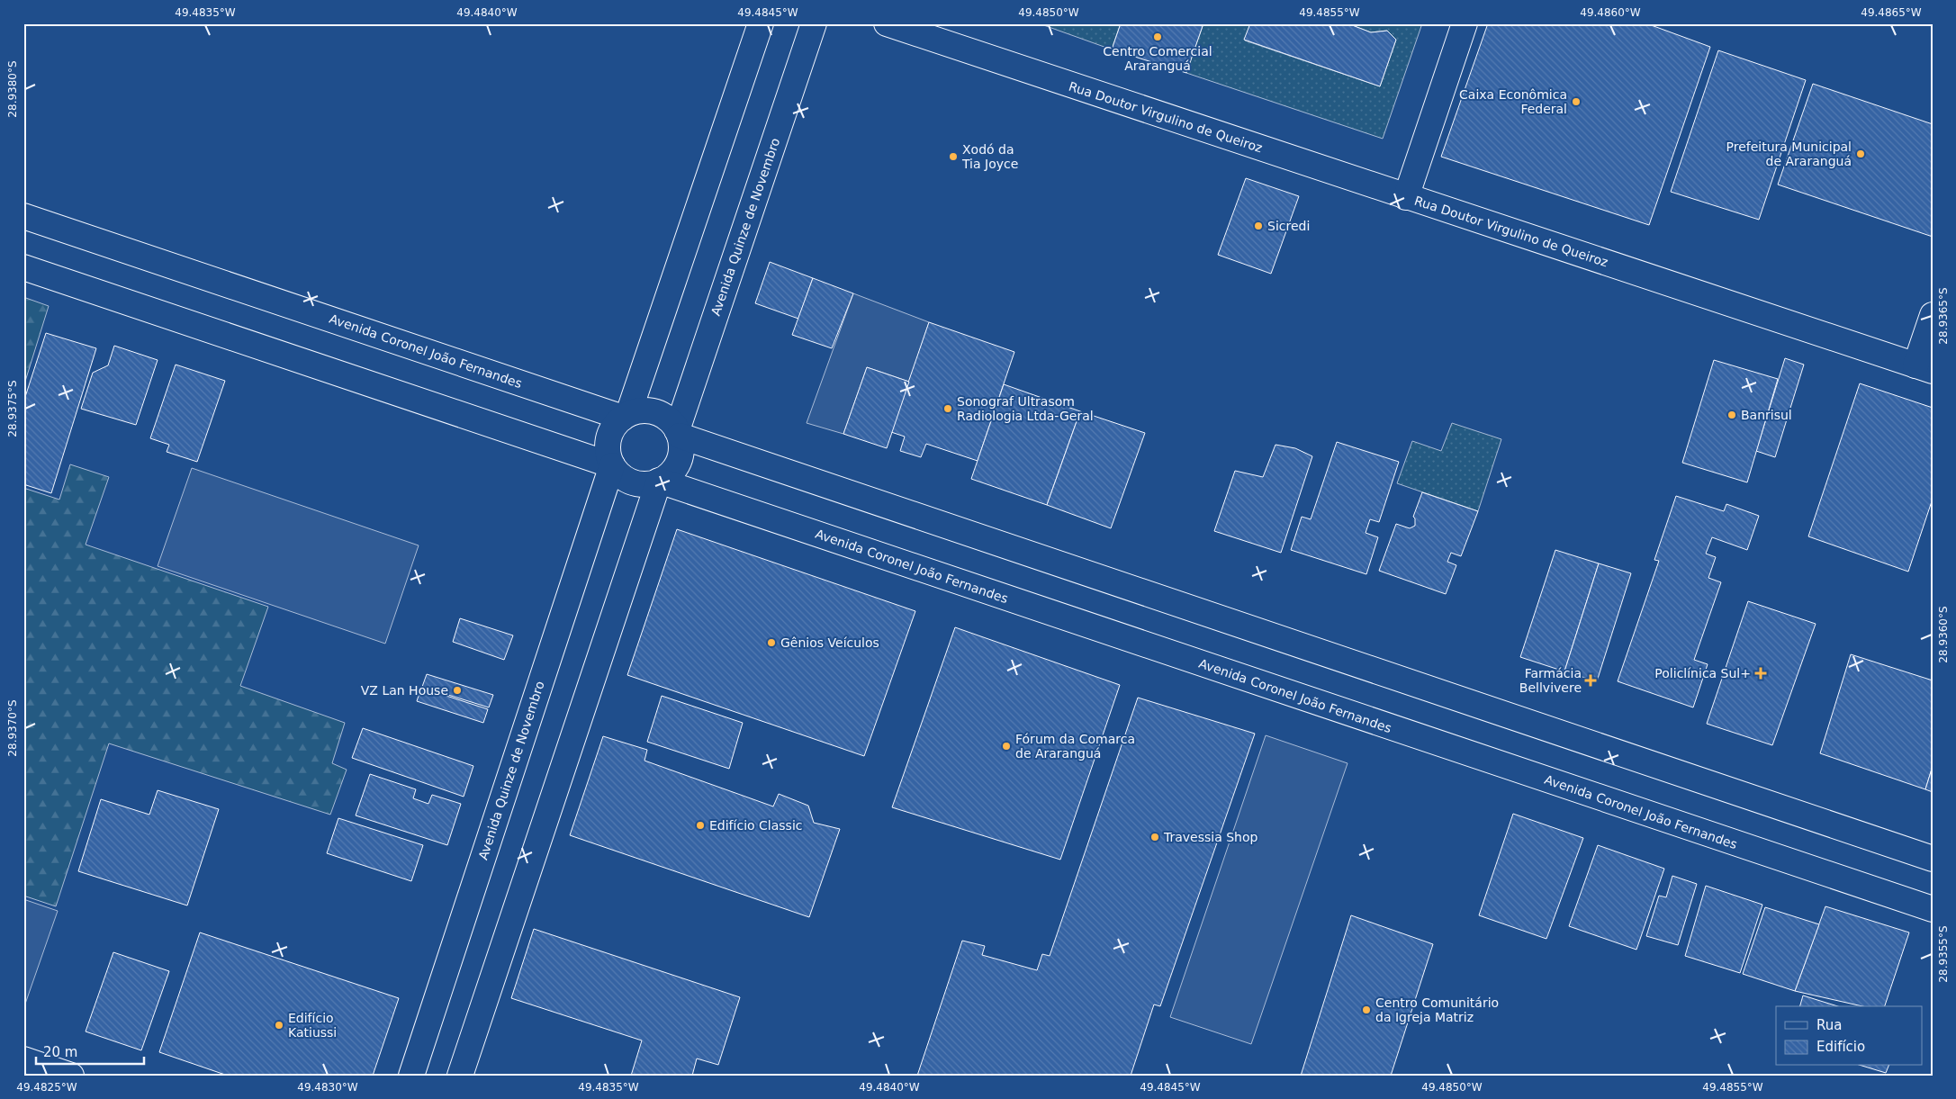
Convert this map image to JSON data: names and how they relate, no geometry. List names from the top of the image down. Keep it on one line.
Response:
{"streets":{"main road":["Rua Doutor Virgulino de Queiroz","Avenida Quinze de Novembro","Avenida Coronel João Fernandes"]},"crossings":[["Avenida Quinze de Novembro","Avenida Coronel João Fernandes"]],"places":{"other":["Centro Comercial Araranguá","Caixa Econômica Federal","Prefeitura Municipal de Araranguá","Xodó da Tia Joyce","Sicredi","Sonograf Ultrasom Radiologia Ltda-Geral","Banrisul","Gênios Veículos","VZ Lan House","Fórum da Comarca de Araranguá","Edifício Classic","Travessia Shop","Centro Comunitário da Igreja Matriz","Edifício Katiussi"],"health":["Policlínica Sul+","Farmácia Bellvivere"]},"legend":["Rua","Edifício"],"scale_bar":"20 m","coordinates":["49.4835°W","49.4840°W","49.4845°W","49.4850°W","49.4855°W","49.4860°W","49.4865°W","28.9380°S","28.9365°S","28.9375°S","28.9360°S","28.9370°S","28.9355°S","49.4825°W","49.4830°W"]}
